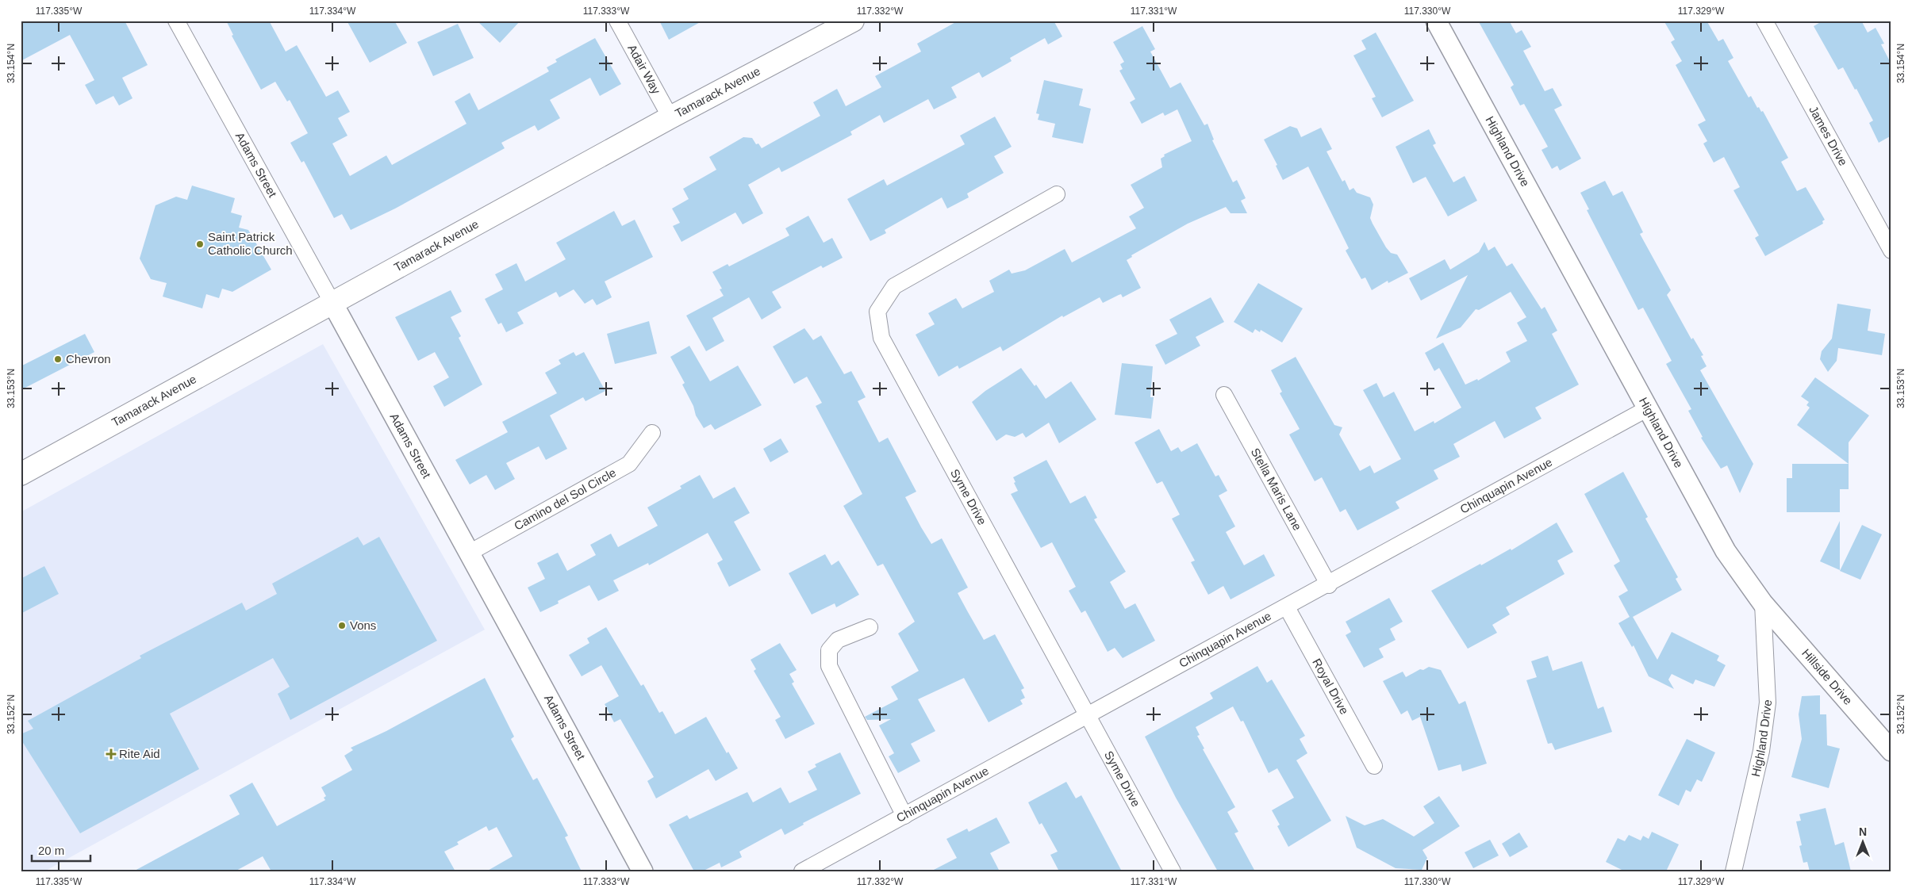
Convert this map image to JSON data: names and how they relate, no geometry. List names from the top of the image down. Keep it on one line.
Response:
{"streets":{"main road":["Tamarack Avenue"],"street":["Adair Way","James Drive","Highland Drive","Adams Street","Chinquapin Avenue","Stella Maris Lane","Syme Drive","Camino del Sol Circle","Hillside Drive","Royal Drive"]},"crossings":[["Adair Way","Tamarack Avenue"],["Tamarack Avenue","Adams Street"],["Highland Drive","Chinquapin Avenue"],["Highland Drive","Hillside Drive"],["Adams Street","Camino del Sol Circle"],["Chinquapin Avenue","Stella Maris Lane"],["Chinquapin Avenue","Syme Drive"],["Chinquapin Avenue","Royal Drive"]],"places":{"other":["Saint Patrick Catholic Church","Chevron","Vons"],"health":["Rite Aid"]},"scale_bar":"20 m","north":"top","coordinates":["117.335°W","117.334°W","117.333°W","117.332°W","117.331°W","117.330°W","117.329°W","33.154°N","33.153°N","33.152°N"]}
